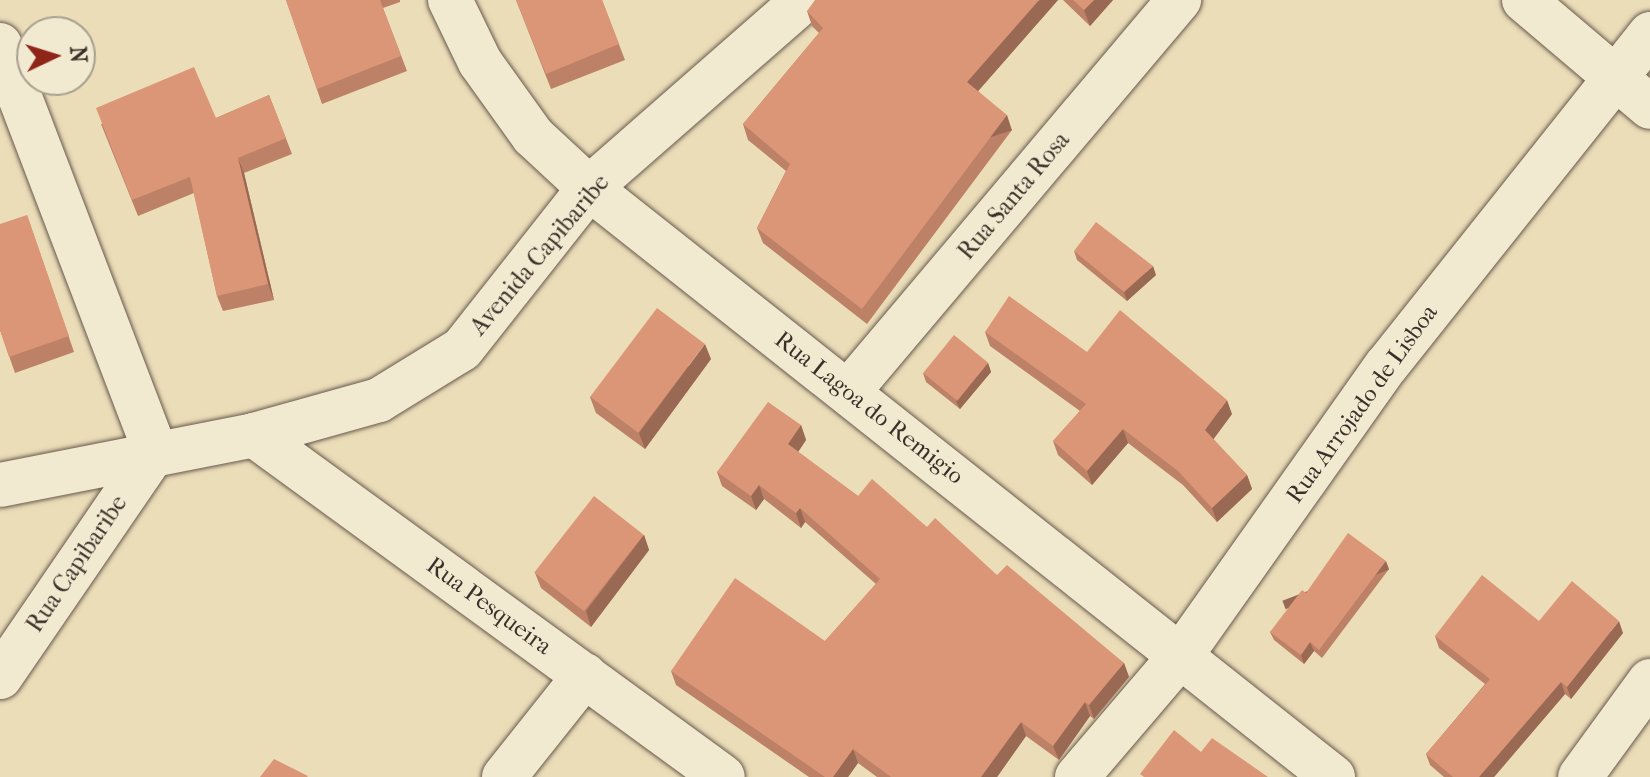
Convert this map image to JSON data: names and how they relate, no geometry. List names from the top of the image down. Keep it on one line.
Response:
{"streets":{"street":["Rua Santa Rosa","Avenida Capibaribe","Rua Arrojado de Lisboa","Rua Lagoa do Remigio","Rua Capibaribe","Rua Pesqueira"]},"crossings":[["Rua Santa Rosa","Rua Lagoa do Remigio"],["Avenida Capibaribe","Rua Lagoa do Remigio"],["Avenida Capibaribe","Rua Capibaribe"],["Avenida Capibaribe","Rua Pesqueira"],["Rua Arrojado de Lisboa","Rua Lagoa do Remigio"]],"north":"right"}
